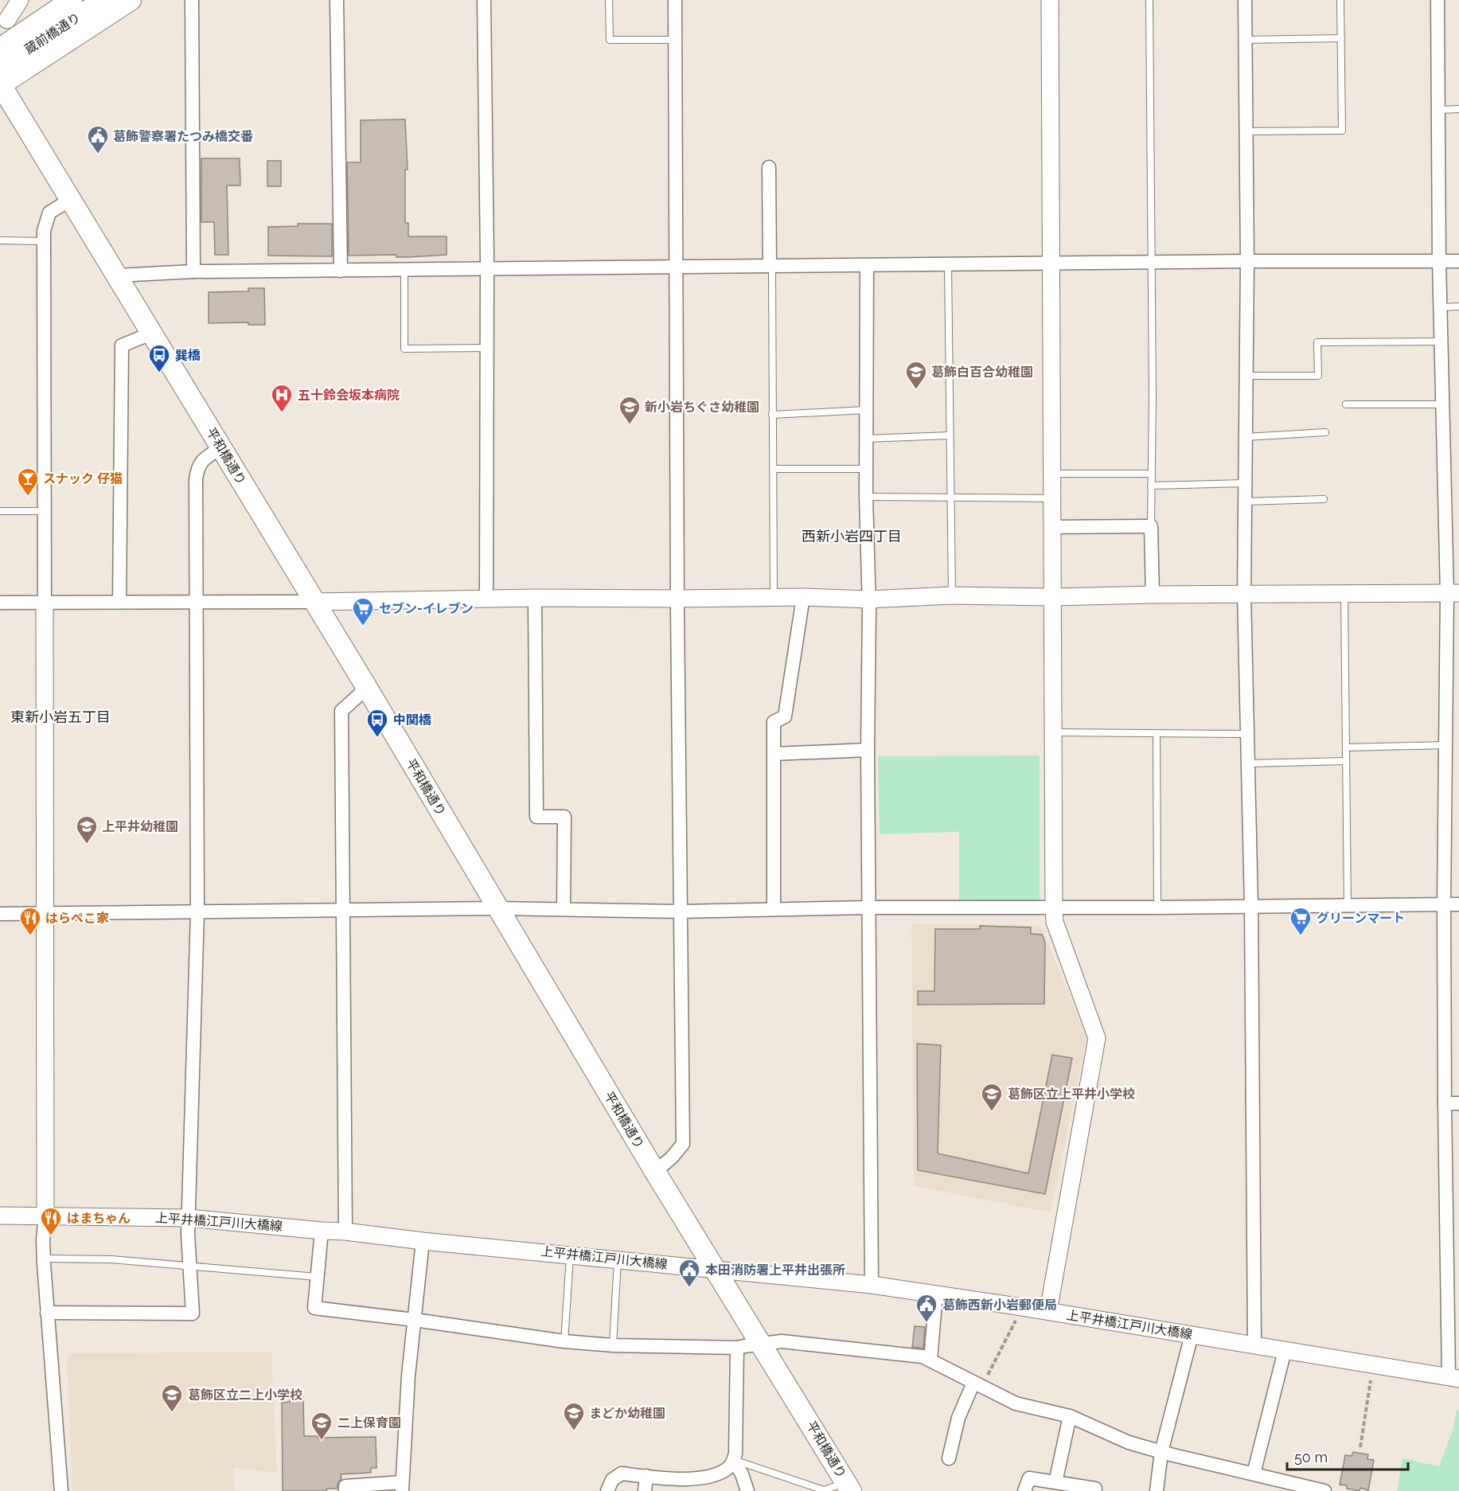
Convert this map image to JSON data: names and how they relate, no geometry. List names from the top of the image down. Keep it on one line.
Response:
{"streets":{"main road":["蔵前橋通り","平和橋通り"],"street":["上平井橋江戸川大橋線"]},"crossings":[["平和橋通り","上平井橋江戸川大橋線"]],"districts":["西新小岩四丁目","東新小岩五丁目"],"places":{"public building":["葛飾警察署たつみ橋交番","本田消防署上平井出張所","葛飾西新小岩郵便局"],"bus stop":["巽橋","中関橋"],"school or university":["葛飾白百合幼稚園","新小岩ちぐさ幼稚園","上平井幼稚園","葛飾区立上平井小学校","葛飾区立二上小学校","まどか幼稚園","二上保育園"],"hospital":["五十鈴会坂本病院"],"bar":["スナック 仔猫"],"supermarket":["セブン-イレブン","グリーンマート"],"restaurant":["はらぺこ家","はまちゃん"]},"scale_bar":"50 m"}
